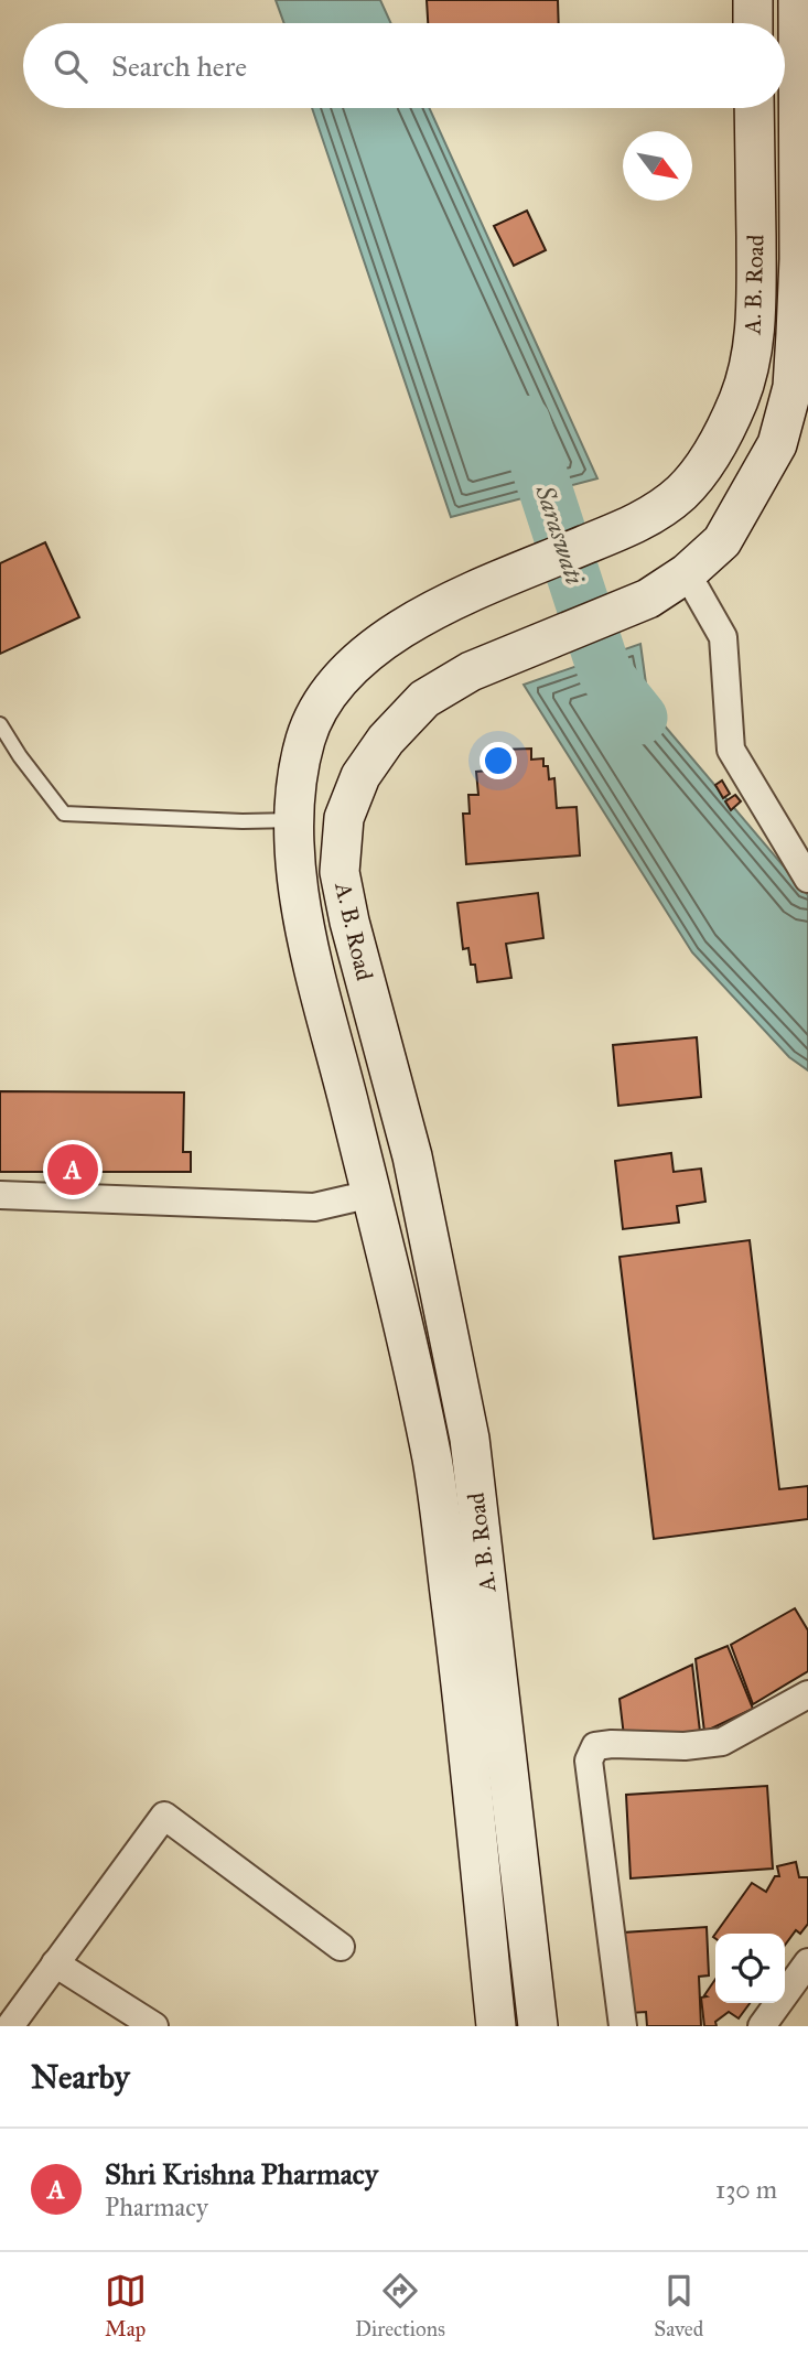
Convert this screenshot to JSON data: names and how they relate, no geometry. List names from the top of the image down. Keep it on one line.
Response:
{"streets":{"main road":["A. B. Road"]},"water":["Saraswati"],"north":"bottom right","page":{"search":"Search here","pins":"A","heading":"Nearby","list":[{"mark":"A","name":"Shri Krishna Pharmacy","note":"Pharmacy","value":"130 m"}],"nav":["Map","Directions","Saved"]}}
